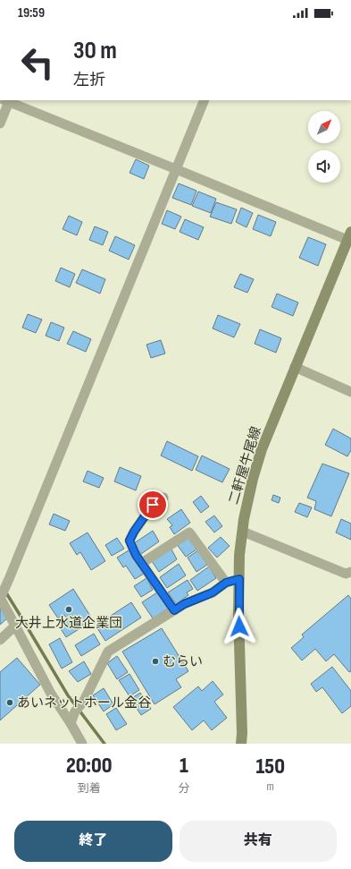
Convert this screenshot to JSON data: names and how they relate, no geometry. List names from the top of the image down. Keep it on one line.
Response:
{"streets":{"street":["二軒屋牛尾線"]},"places":["大井上水道企業団","むらい","あいネットホール金谷"],"north":"top right","page":{"status":"19:59","turn":["30 m","左折"],"eta":["20:00","到着","1","分","150","m"],"buttons":["終了","共有"]}}
